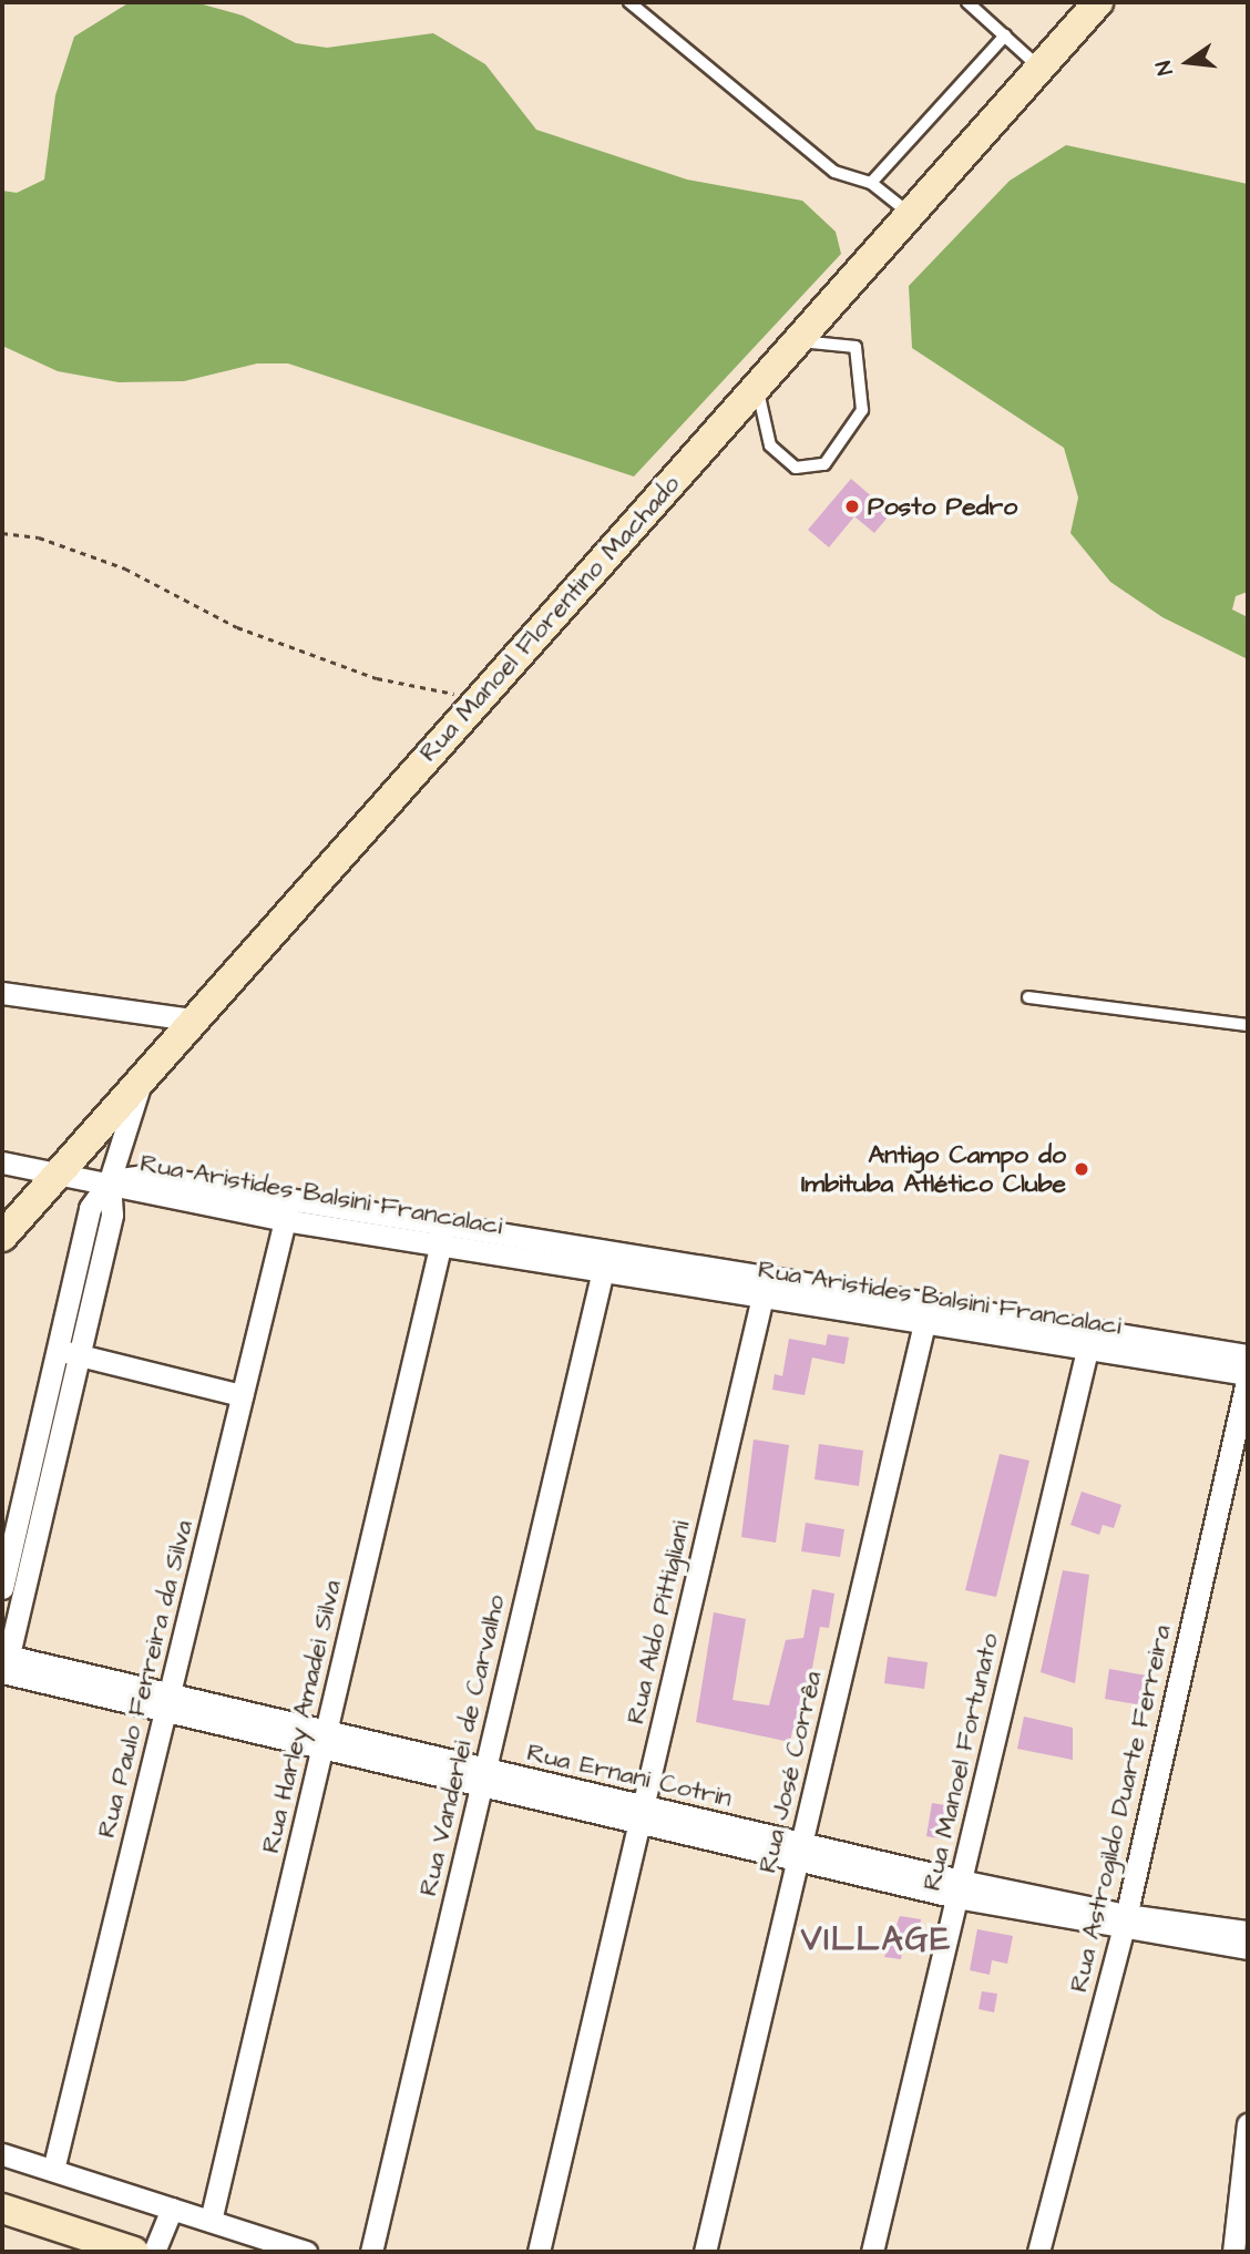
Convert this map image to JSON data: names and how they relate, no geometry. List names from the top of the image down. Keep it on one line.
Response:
{"streets":{"main road":["Rua Manoel Florentino Machado"],"street":["Rua Aristides Balsini Francalaci","Rua Aldo Pittigliani","Rua Paulo Ferreira da Silva","Rua Harley Amadei Silva","Rua Vanderlei de Carvalho","Rua Manoel Fortunato","Rua José Corrêa","Rua Ernani Cotrin","Rua Astrogildo Duarte Ferreira"]},"crossings":[["Rua Manoel Florentino Machado","Rua Aristides Balsini Francalaci"],["Rua Aristides Balsini Francalaci","Rua Aldo Pittigliani"],["Rua Aristides Balsini Francalaci","Rua Paulo Ferreira da Silva"],["Rua Aristides Balsini Francalaci","Rua Harley Amadei Silva"],["Rua Aristides Balsini Francalaci","Rua Vanderlei de Carvalho"],["Rua Aristides Balsini Francalaci","Rua Manoel Fortunato"],["Rua Aristides Balsini Francalaci","Rua José Corrêa"],["Rua Aristides Balsini Francalaci","Rua Astrogildo Duarte Ferreira"],["Rua Aldo Pittigliani","Rua Ernani Cotrin"],["Rua Paulo Ferreira da Silva","Rua Ernani Cotrin"],["Rua Harley Amadei Silva","Rua Ernani Cotrin"],["Rua Vanderlei de Carvalho","Rua Ernani Cotrin"],["Rua Manoel Fortunato","Rua Ernani Cotrin"],["Rua José Corrêa","Rua Ernani Cotrin"],["Rua Ernani Cotrin","Rua Astrogildo Duarte Ferreira"]],"districts":["VILLAGE"],"places":["Posto Pedro","Antigo Campo do Imbituba Atlético Clube"],"north":"left"}
